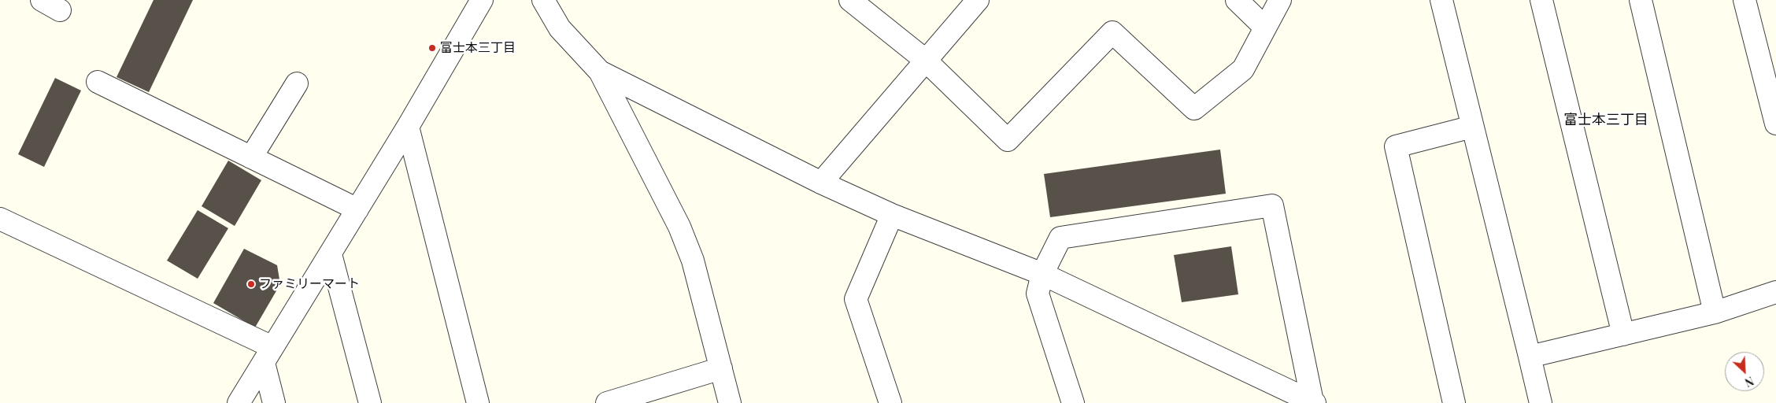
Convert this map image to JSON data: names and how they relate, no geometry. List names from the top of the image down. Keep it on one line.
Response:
{"districts":["富士本三丁目"],"places":["富士本三丁目","ファミリーマート"],"north":"bottom right"}
